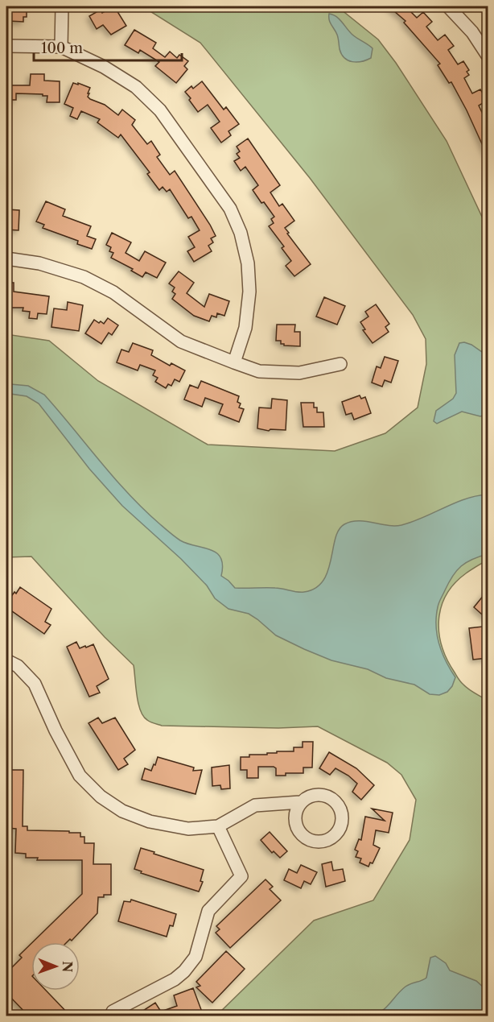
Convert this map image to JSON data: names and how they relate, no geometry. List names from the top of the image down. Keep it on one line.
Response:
{"scale_bar":"100 m","north":"right"}
